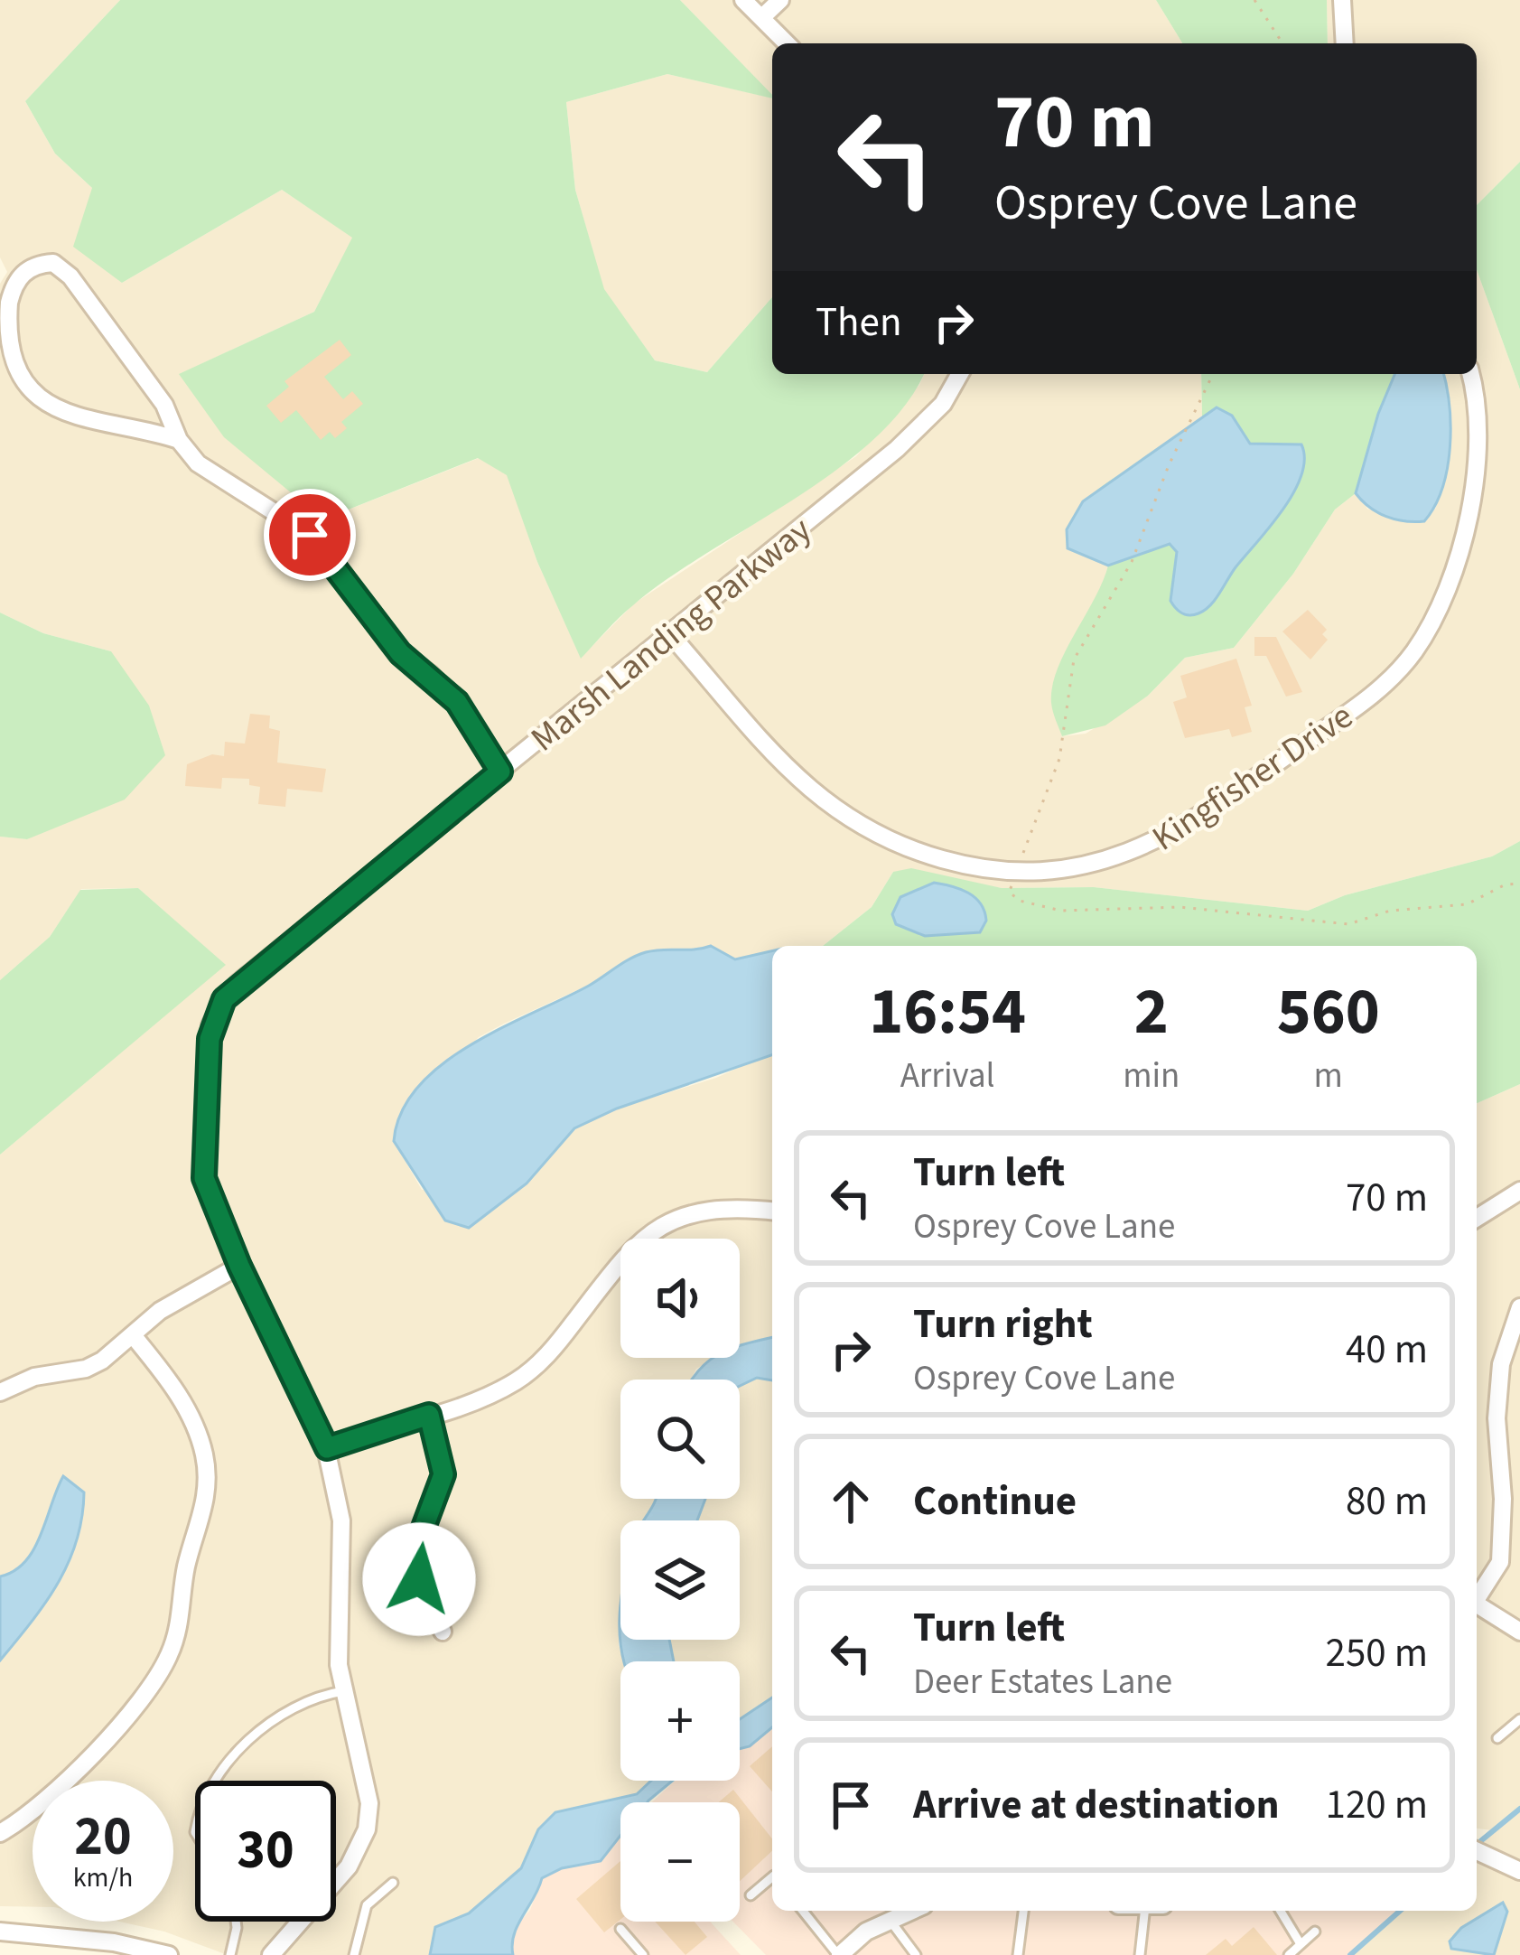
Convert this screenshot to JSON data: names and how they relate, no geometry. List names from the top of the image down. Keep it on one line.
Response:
{"streets":{"street":["Marsh Landing Parkway","Kingfisher Drive"]},"crossings":[["Marsh Landing Parkway","Kingfisher Drive"]],"page":{"turn":["70 m","Osprey Cove Lane"],"then":"Then","eta":["16:54","Arrival","2","min","560","m"],"list":[{"name":"Turn left","note":"Osprey Cove Lane","value":"70 m"},{"name":"Turn right","note":"Osprey Cove Lane","value":"40 m"},{"name":"Continue","value":"80 m"},{"name":"Turn left","note":"Deer Estates Lane","value":"250 m"},{"name":"Arrive at destination","value":"120 m"}],"map_buttons":["+","−"],"speed":"20 km/h","limit":"30"}}
